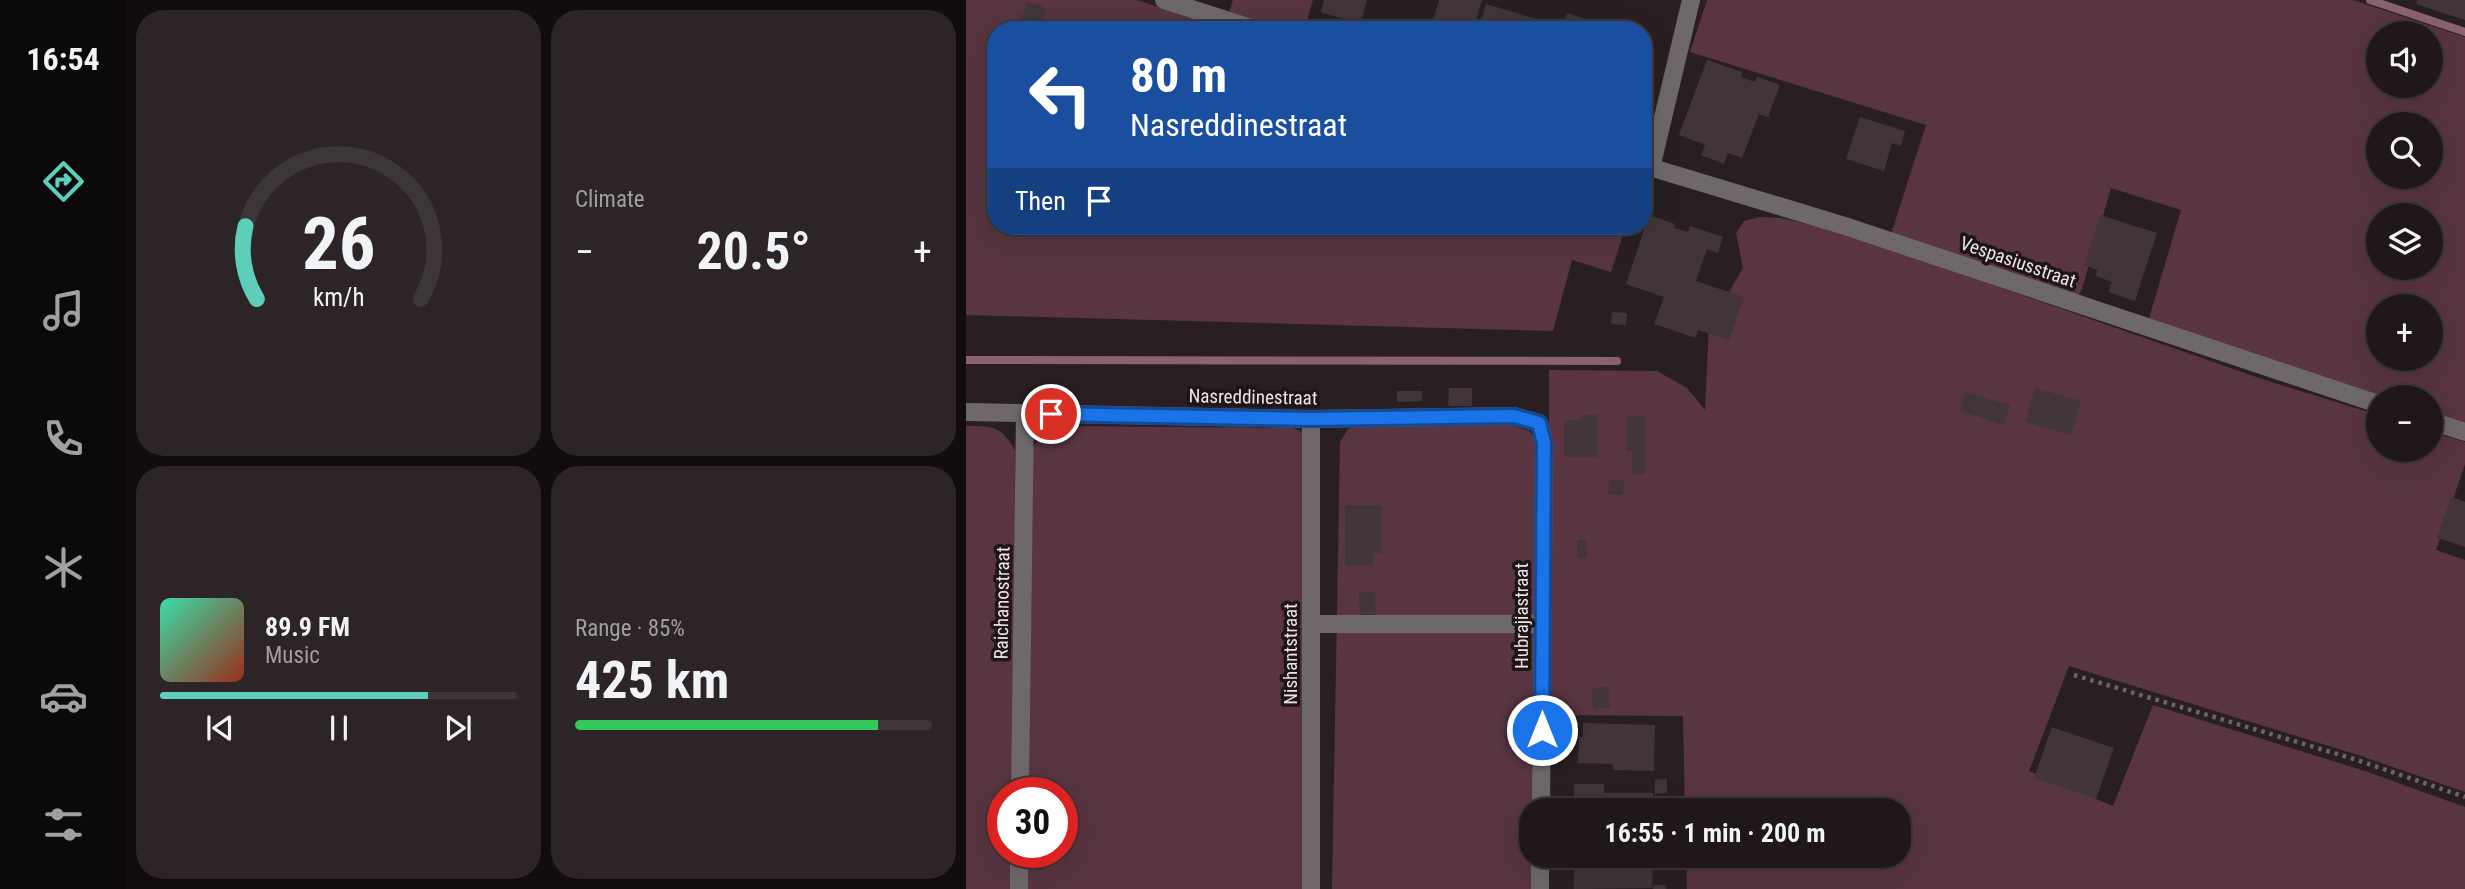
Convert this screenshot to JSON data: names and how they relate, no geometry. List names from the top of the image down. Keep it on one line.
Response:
{"streets":{"street":["Vespasiusstraat","Nasreddinestraat","Raichanostraat","Hubrajiastraat","Nishantstraat"]},"crossings":[["Nasreddinestraat","Raichanostraat"],["Nasreddinestraat","Hubrajiastraat"],["Nasreddinestraat","Nishantstraat"]],"page":{"tabs":"16:54","tile":["Climate",["Range · 85%","425 km"]],"map_buttons":["+","−"],"turn":["80 m","Nasreddinestraat"],"then":"Then","heat":["−","20.5°","+"],"song":["89.9 FM","Music"],"limit":"30","trip":"16:55 · 1 min · 200 m","gauge":["26","km/h"]}}
